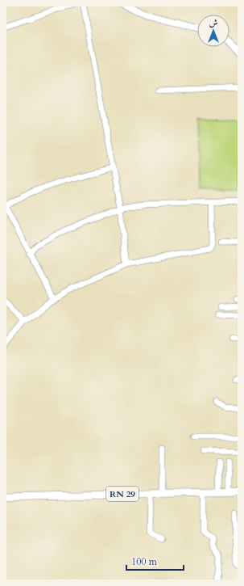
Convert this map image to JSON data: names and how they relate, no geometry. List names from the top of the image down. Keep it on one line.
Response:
{"streets":{"main road":["RN 29"]},"scale_bar":"100 m","north":"top"}
